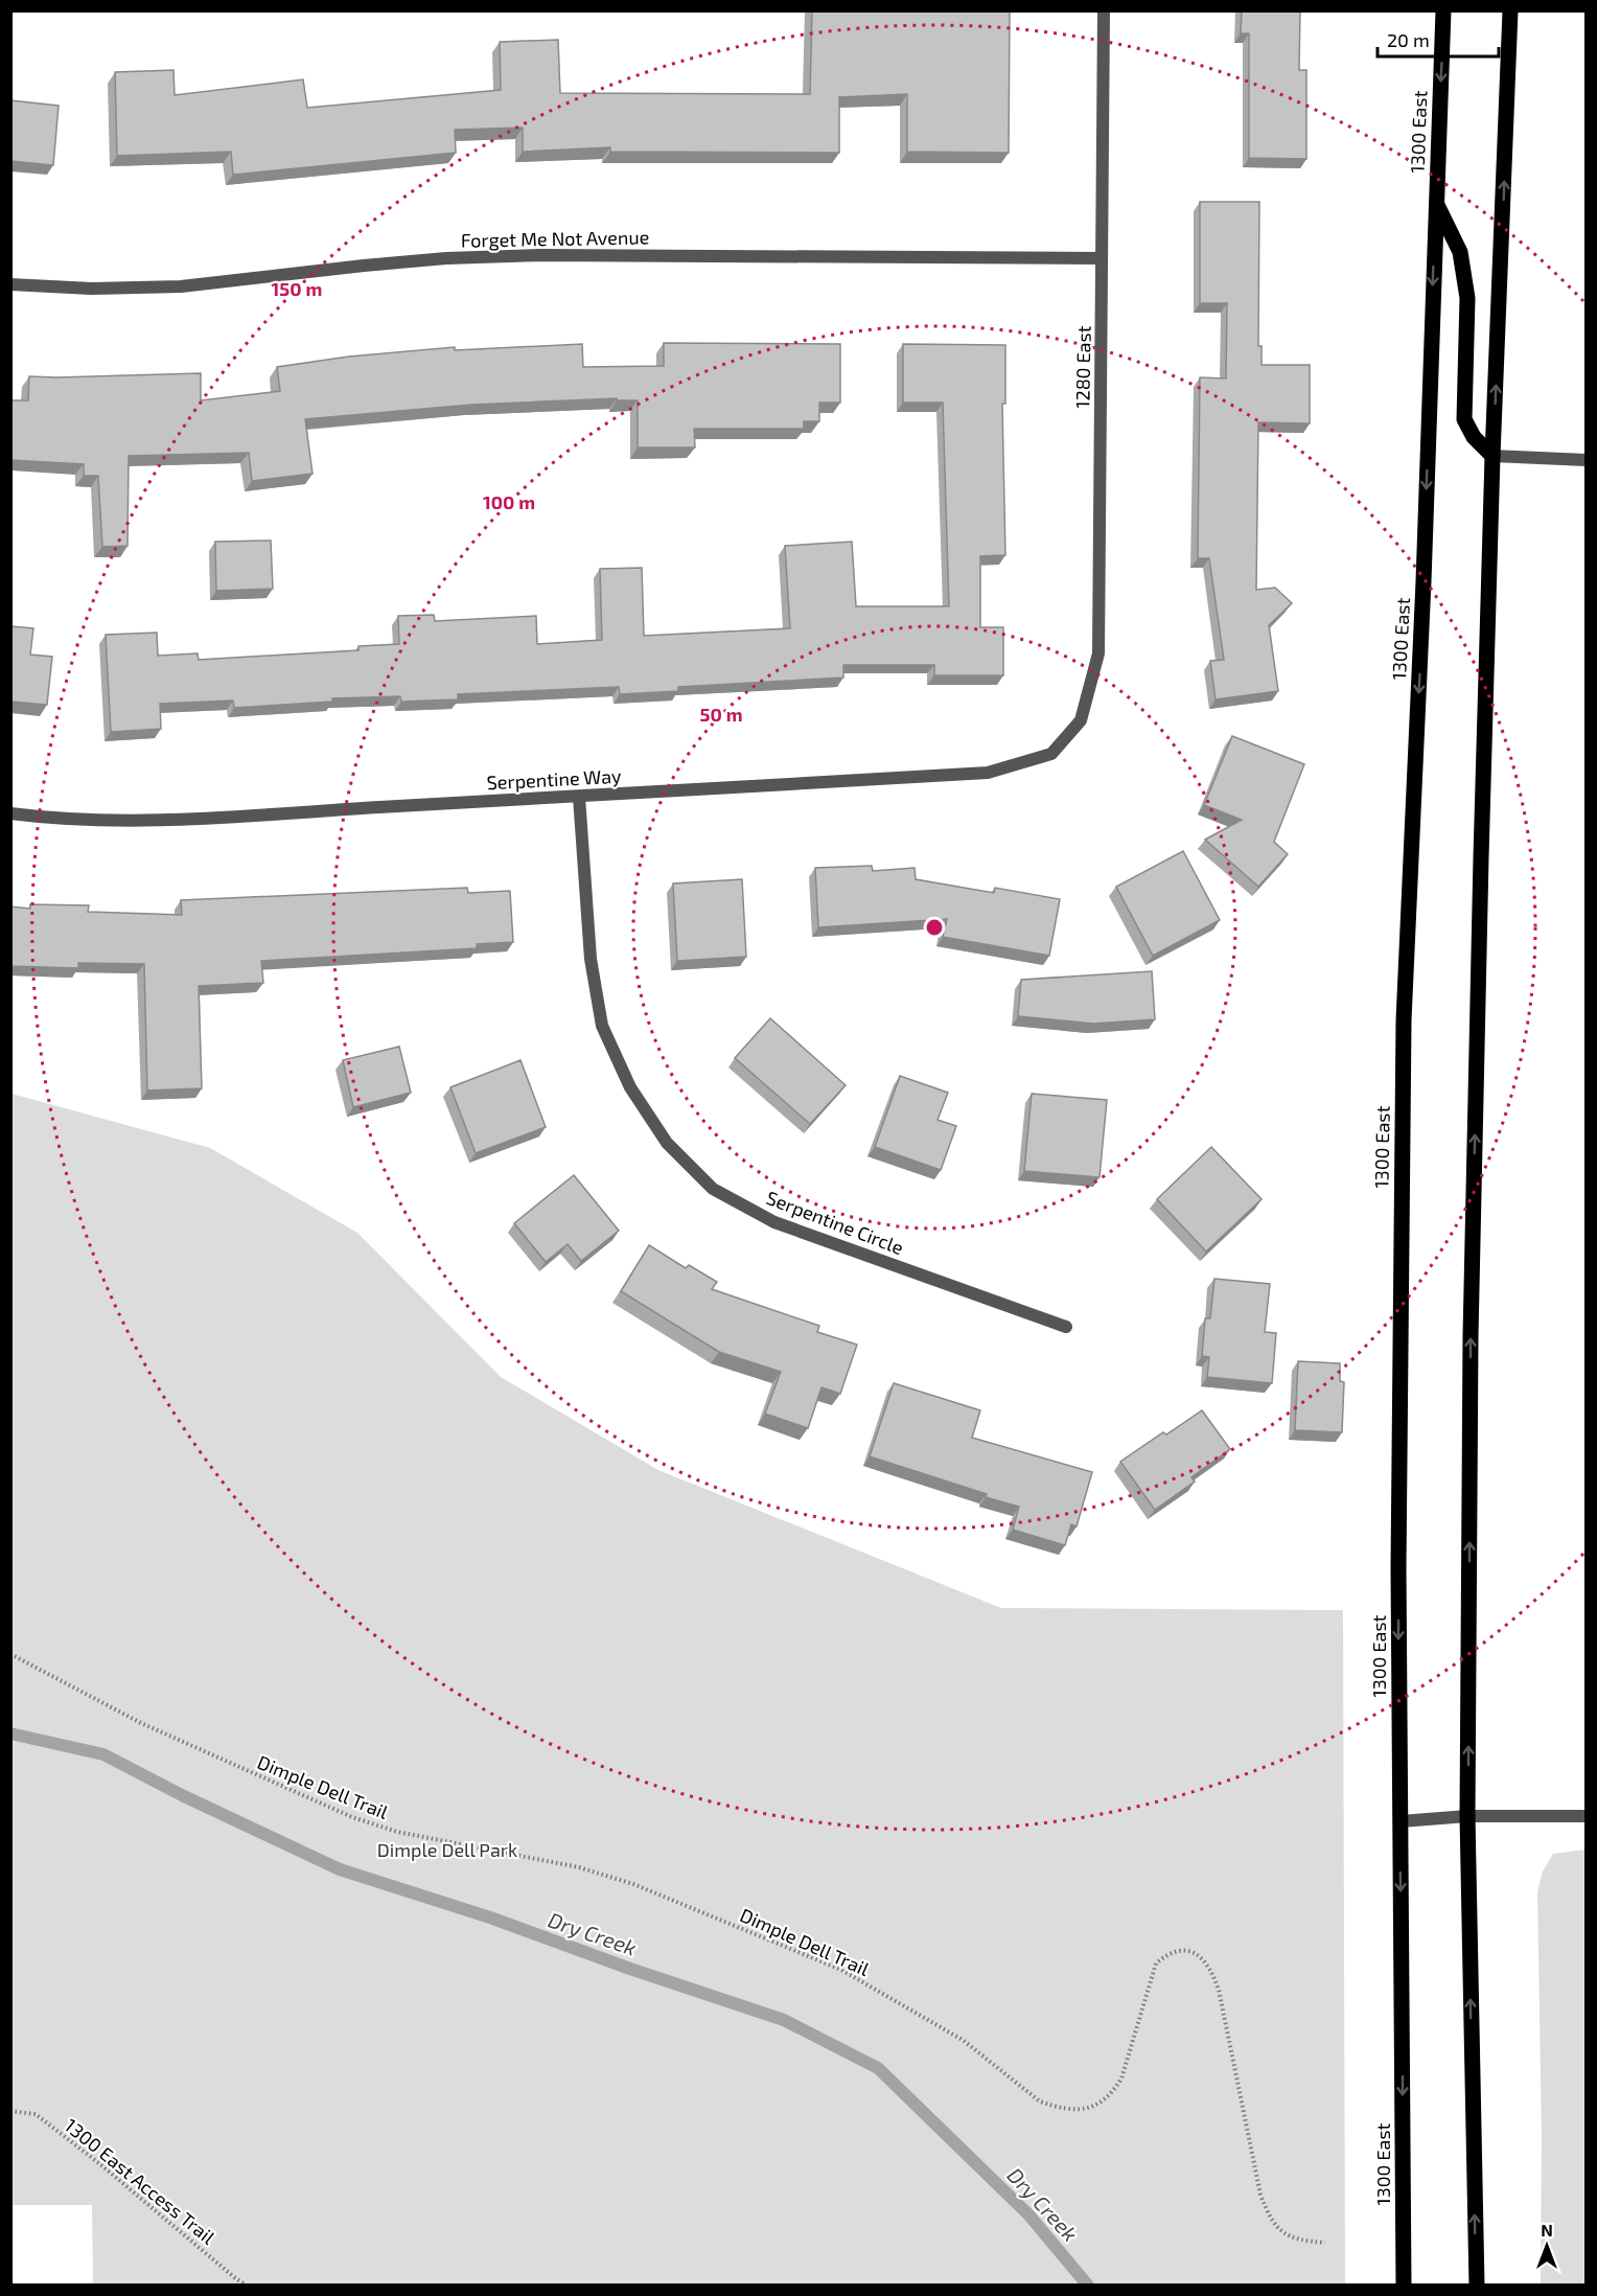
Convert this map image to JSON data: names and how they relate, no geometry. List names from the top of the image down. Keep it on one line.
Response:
{"streets":{"main road":["1300 East"],"street":["Forget Me Not Avenue","1280 East","Serpentine Way","Serpentine Circle"],"path":["Dimple Dell Trail","1300 East Access Trail"]},"crossings":[["Forget Me Not Avenue","1280 East"],["1280 East","Serpentine Way"],["Serpentine Way","Serpentine Circle"]],"water":["Dry Creek"],"parks":["Dimple Dell Park"],"scale_bar":"20 m","north":"top","rings":["150 m","100 m","50 m"]}
